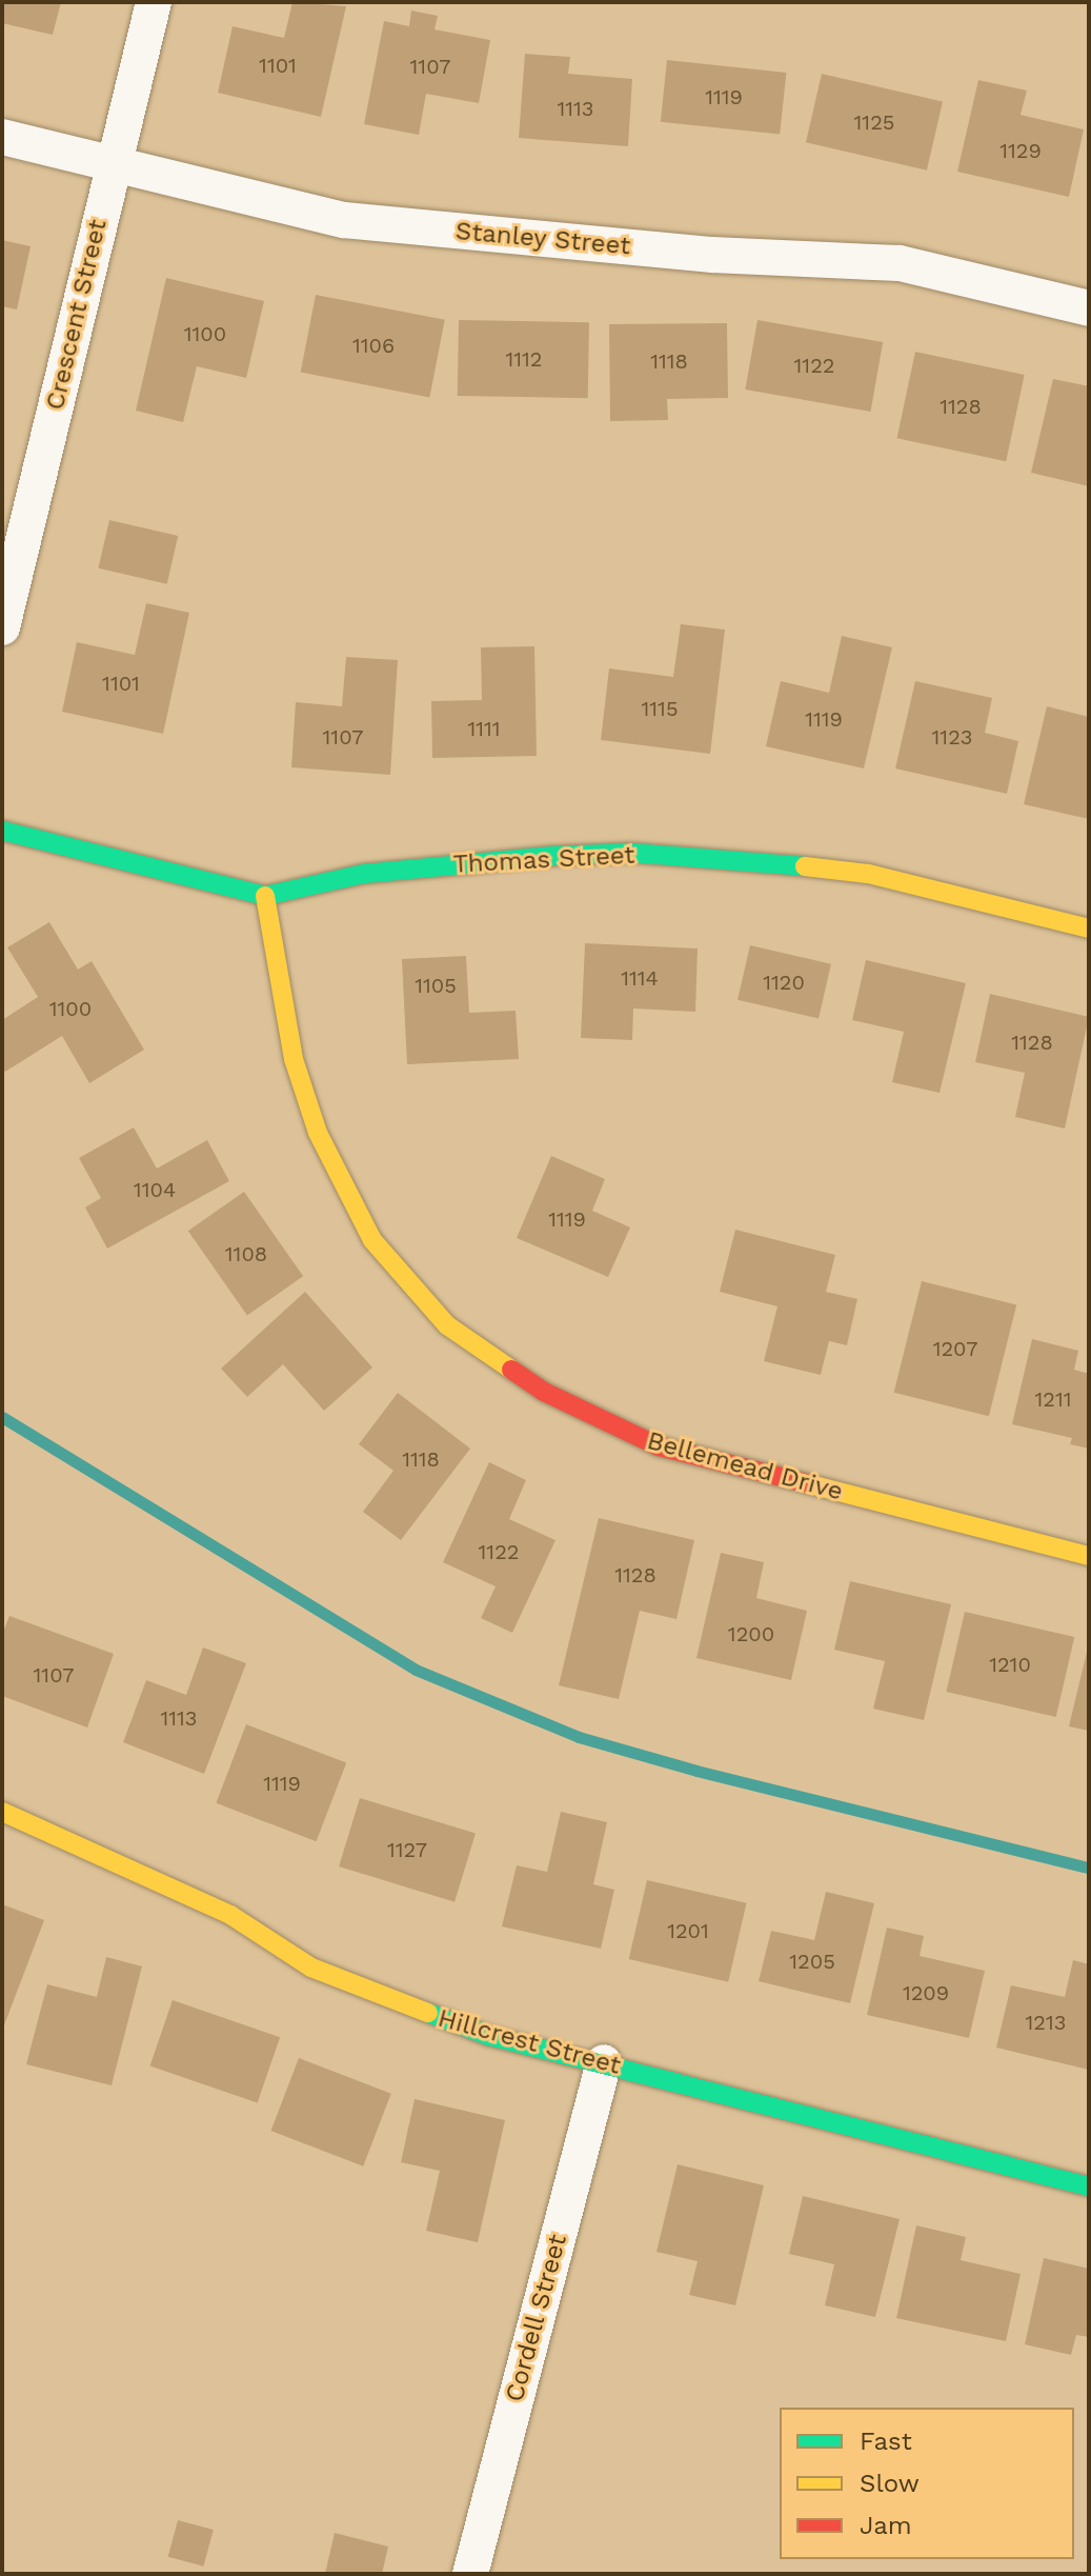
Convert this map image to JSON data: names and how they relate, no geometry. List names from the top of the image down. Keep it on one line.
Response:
{"streets":{"street":["Stanley Street","Crescent Street","Thomas Street","Bellemead Drive","Hillcrest Street","Cordell Street"]},"crossings":[["Stanley Street","Crescent Street"],["Thomas Street","Bellemead Drive"],["Hillcrest Street","Cordell Street"]],"house_numbers":["1101","1107","1119","1113","1125","1129","1100","1106","1112","1118","1122","1128","1101","1115","1119","1111","1107","1123","1114","1120","1105","1100","1128","1104","1119","1108","1207","1211","1118","1122","1128","1200","1210","1107","1113","1119","1127","1201","1205","1209","1213"],"legend":["Fast","Slow","Jam"]}
